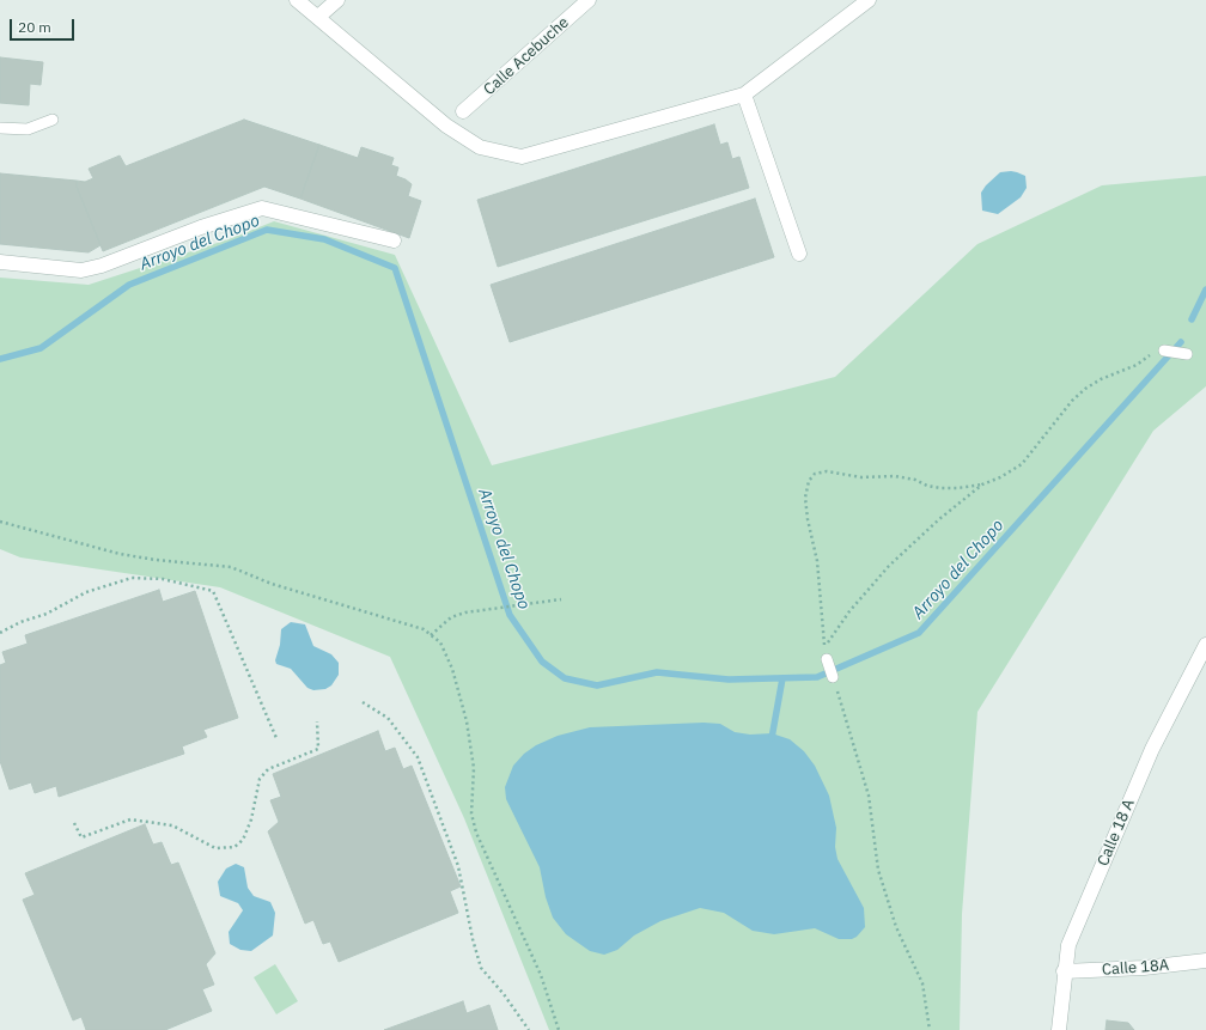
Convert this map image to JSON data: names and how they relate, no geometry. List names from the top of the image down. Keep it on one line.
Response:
{"streets":{"street":["Calle Acebuche","Calle 18 A","Calle 18A"]},"crossings":[["Calle 18 A","Calle 18A"]],"water":["Arroyo del Chopo"],"scale_bar":"20 m"}
